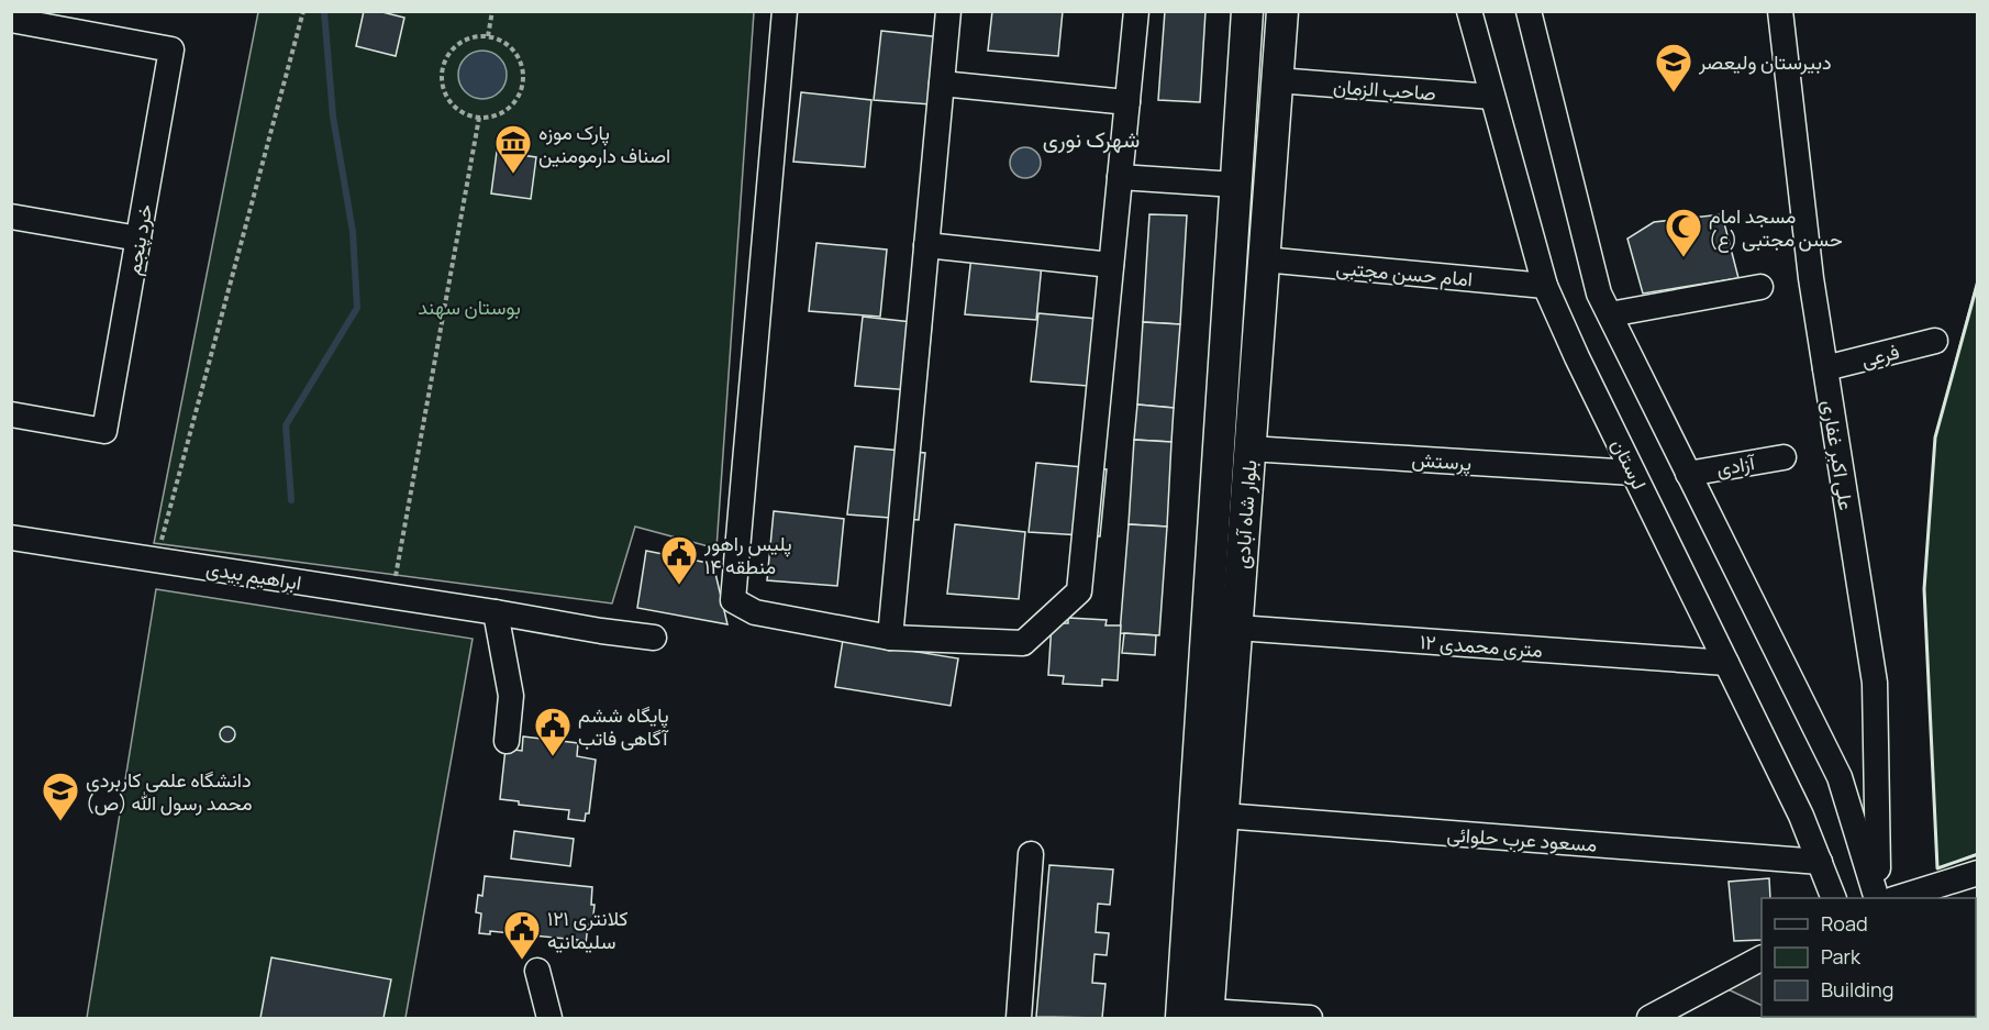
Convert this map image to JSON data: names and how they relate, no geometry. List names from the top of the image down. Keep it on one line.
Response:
{"streets":{"main road":["بلوار شاه آبادی"],"street":["صاحب الزمان","خرد پنجم","امام حسن مجتبی","فرعی","علی اکبر غفاری","پرستش","لرستان","آزادی","ابراهیم بیدی","۱۲ متری محمدی","مسعود عرب حلوائی"]},"crossings":[["صاحب الزمان","لرستان"],["صاحب الزمان","بلوار شاه آبادی"],["امام حسن مجتبی","لرستان"],["امام حسن مجتبی","بلوار شاه آبادی"],["فرعی","علی اکبر غفاری"],["پرستش","لرستان"],["پرستش","بلوار شاه آبادی"],["لرستان","۱۲ متری محمدی"],["لرستان","مسعود عرب حلوائی"],["بلوار شاه آبادی","۱۲ متری محمدی"],["بلوار شاه آبادی","مسعود عرب حلوائی"]],"districts":["شهرک نوری"],"parks":["بوستان سهند"],"places":{"school or university":["دبیرستان ولیعصر","دانشگاه علمی کاربردی محمد رسول الله (ص)"],"museum":["پارک موزه اصناف دارمومنین"],"mosque":["مسجد امام حسن مجتبی (ع)"],"public building":["پلیس راهور منطقه ۱۴","پایگاه ششم آگاهی فاتب","كلانتری ١٢١ سلیمانیه"]},"legend":["Road","Park","Building"]}
